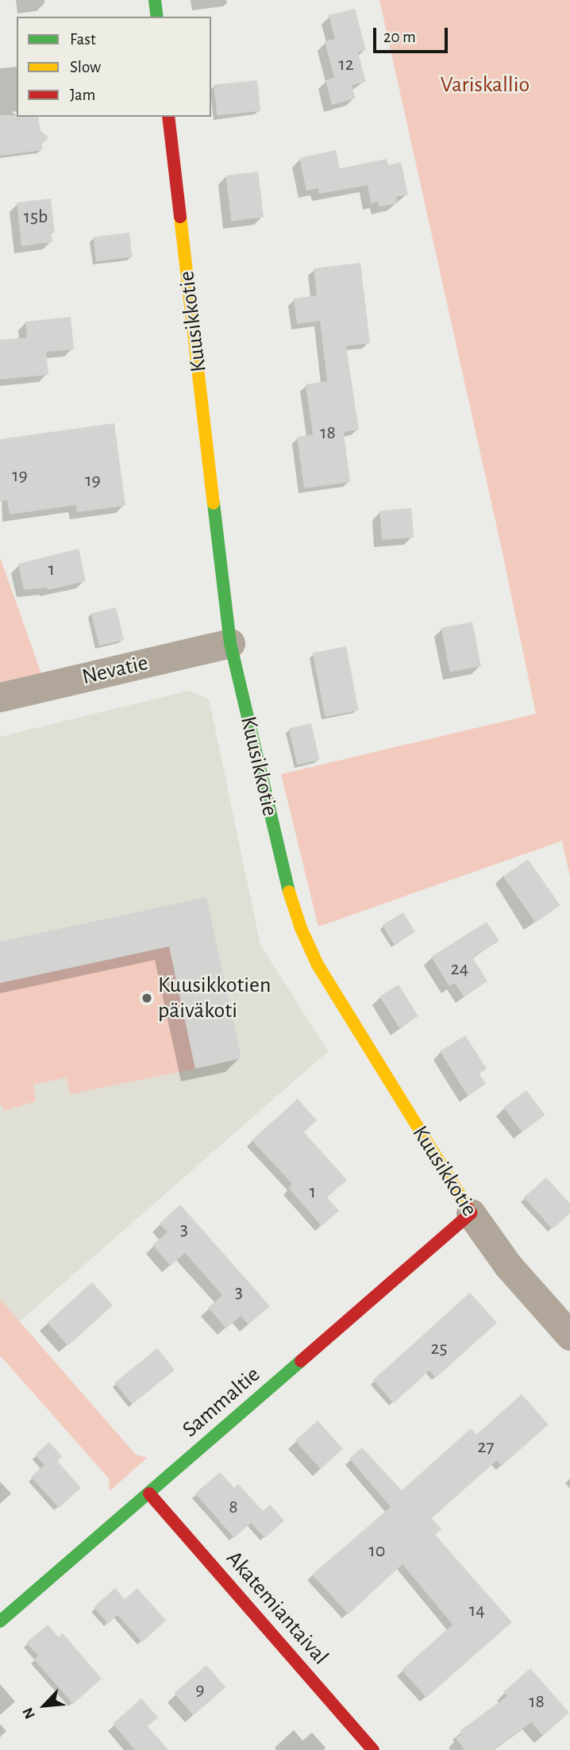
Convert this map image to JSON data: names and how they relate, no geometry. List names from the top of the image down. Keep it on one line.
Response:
{"streets":{"street":["Kuusikkotie","Nevatie","Sammaltie","Akatemiantaival"]},"crossings":[["Kuusikkotie","Nevatie"],["Kuusikkotie","Sammaltie"],["Sammaltie","Akatemiantaival"]],"parks":["Variskallio"],"places":["Kuusikkotien päiväkoti"],"house_numbers":["12","15b","18","19","19","1","24","1","3","3","25","27","8","10","14","9","18"],"legend":["Fast","Slow","Jam"],"scale_bar":"20 m","north":"bottom left"}
